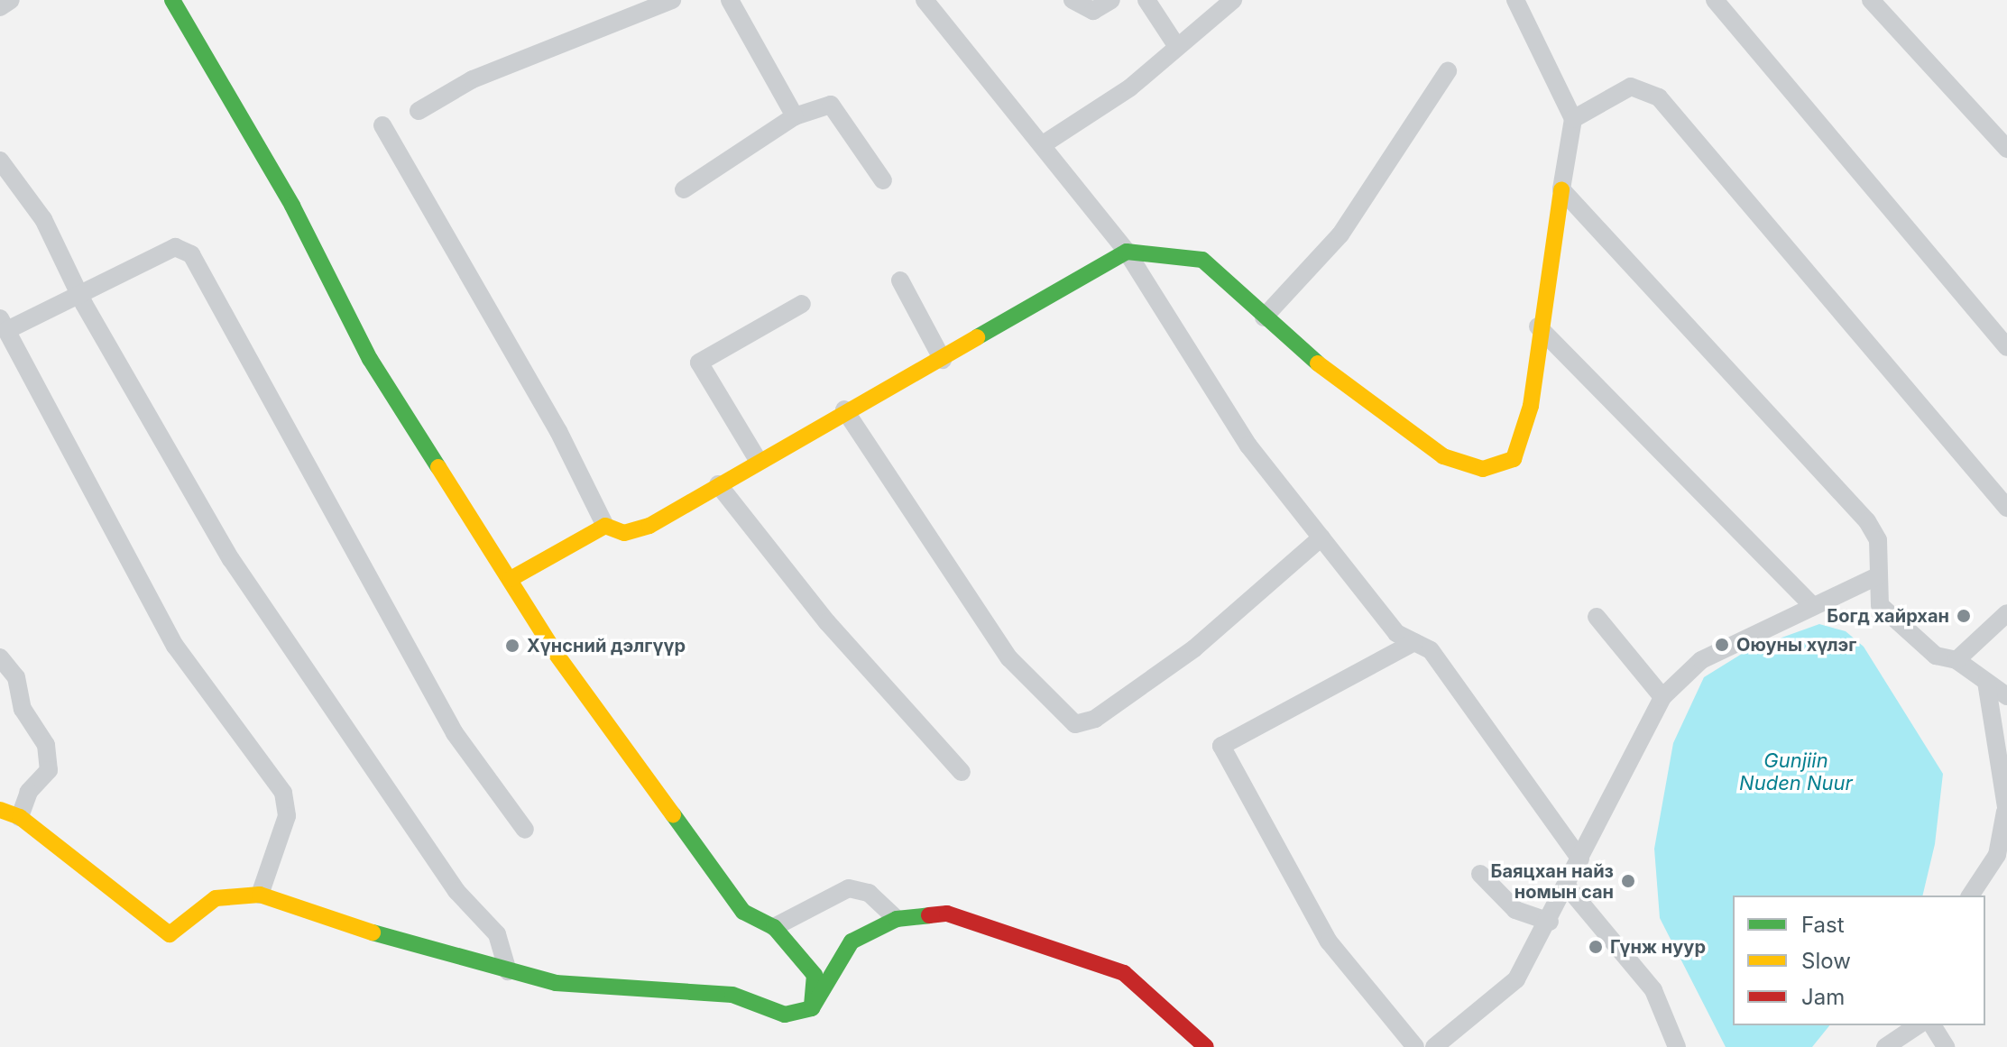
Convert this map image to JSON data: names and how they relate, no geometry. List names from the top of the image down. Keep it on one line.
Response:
{"water":["Gunjiin Nuden Nuur"],"places":["Богд хайрхан","Оюуны хүлэг","Хүнсний дэлгүүр","Баяцхан найз номын сан","Гүнж нуур"],"legend":["Fast","Slow","Jam"]}
